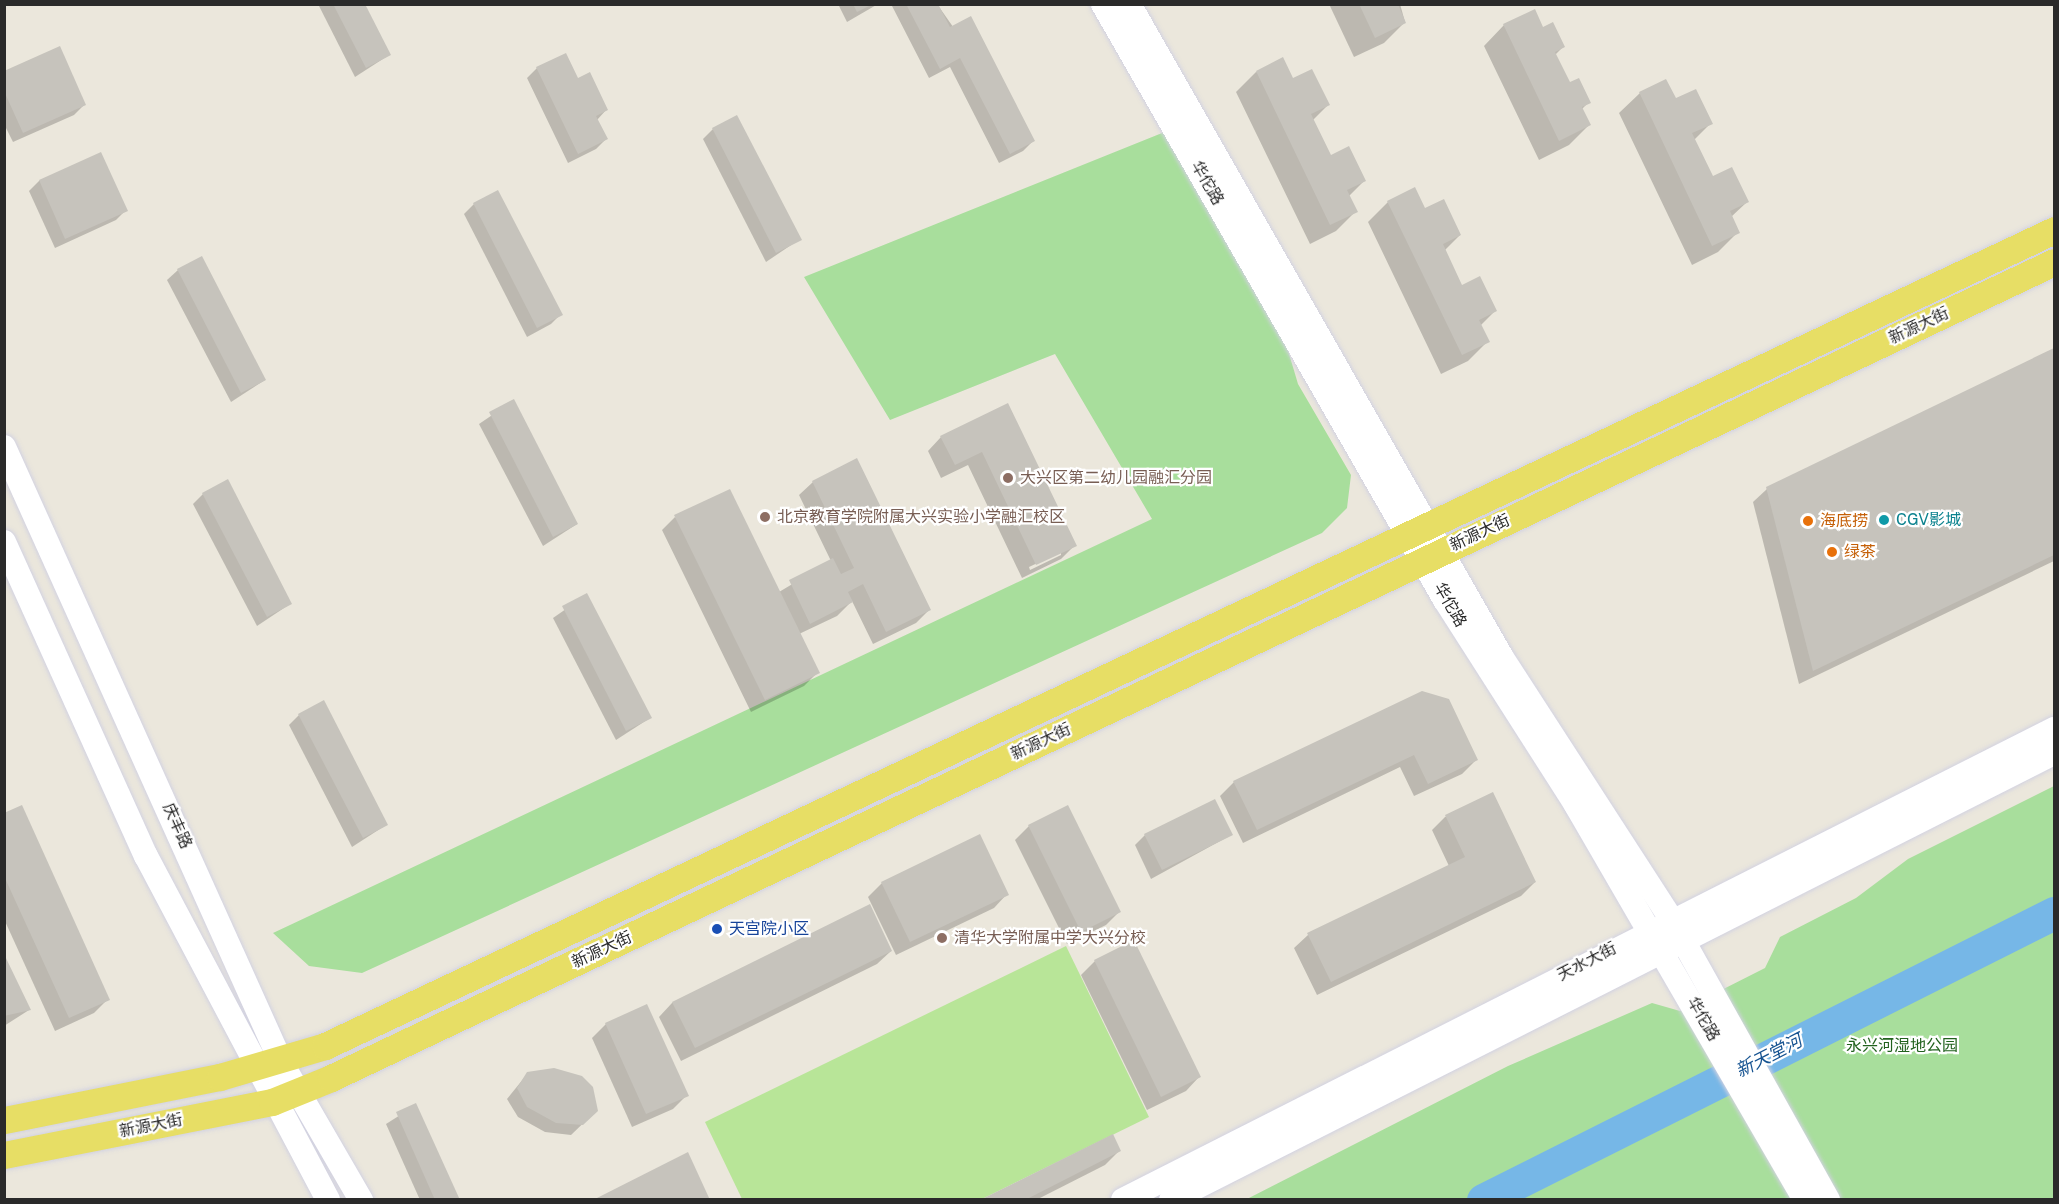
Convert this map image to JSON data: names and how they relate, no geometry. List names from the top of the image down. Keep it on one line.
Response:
{"streets":{"main road":["华佗路","新源大街","庆丰路","天水大街"]},"crossings":[["华佗路","新源大街"],["华佗路","天水大街"],["新源大街","庆丰路"]],"water":["新天堂河"],"parks":["永兴河湿地公园"],"places":["大兴区第二幼儿园融汇分园","北京教育学院附属大兴实验小学融汇校区","CGV影城","海底捞","绿茶","天宫院小区","清华大学附属中学大兴分校"]}
